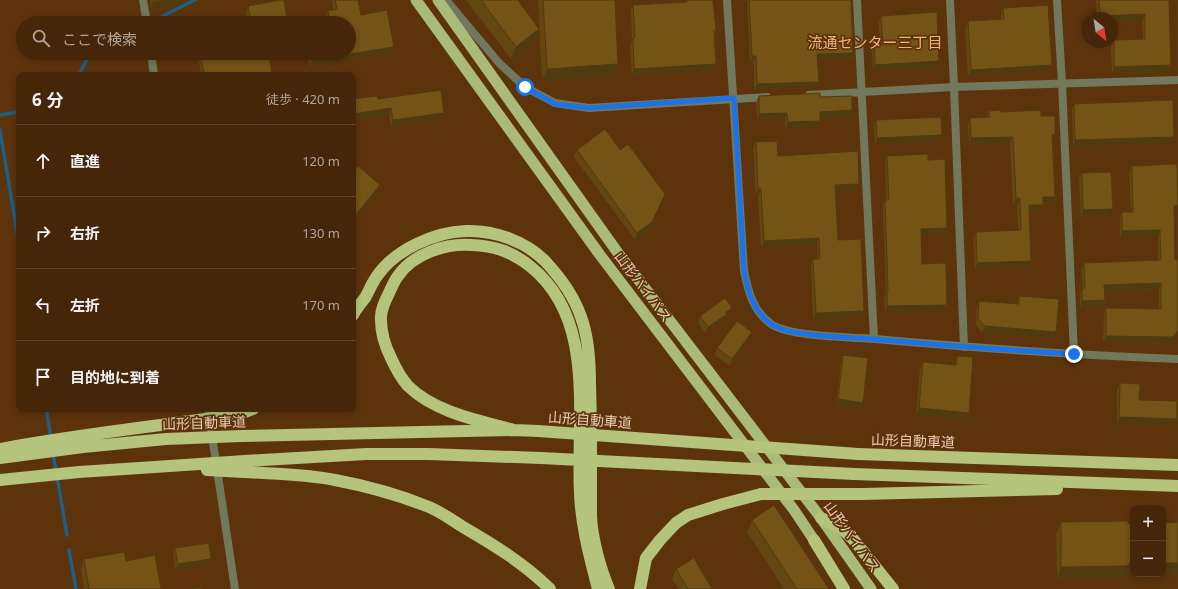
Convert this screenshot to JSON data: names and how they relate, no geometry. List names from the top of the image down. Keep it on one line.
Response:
{"streets":{"highway":["山形バイパス","山形自動車道"]},"districts":["流通センター三丁目"],"north":"bottom right","page":{"search":"ここで検索","heading":["6 分","徒歩 · 420 m"],"list":[["直進","120 m"],["右折","130 m"],["左折","170 m"],"目的地に到着"],"map_buttons":["+","−"]}}
